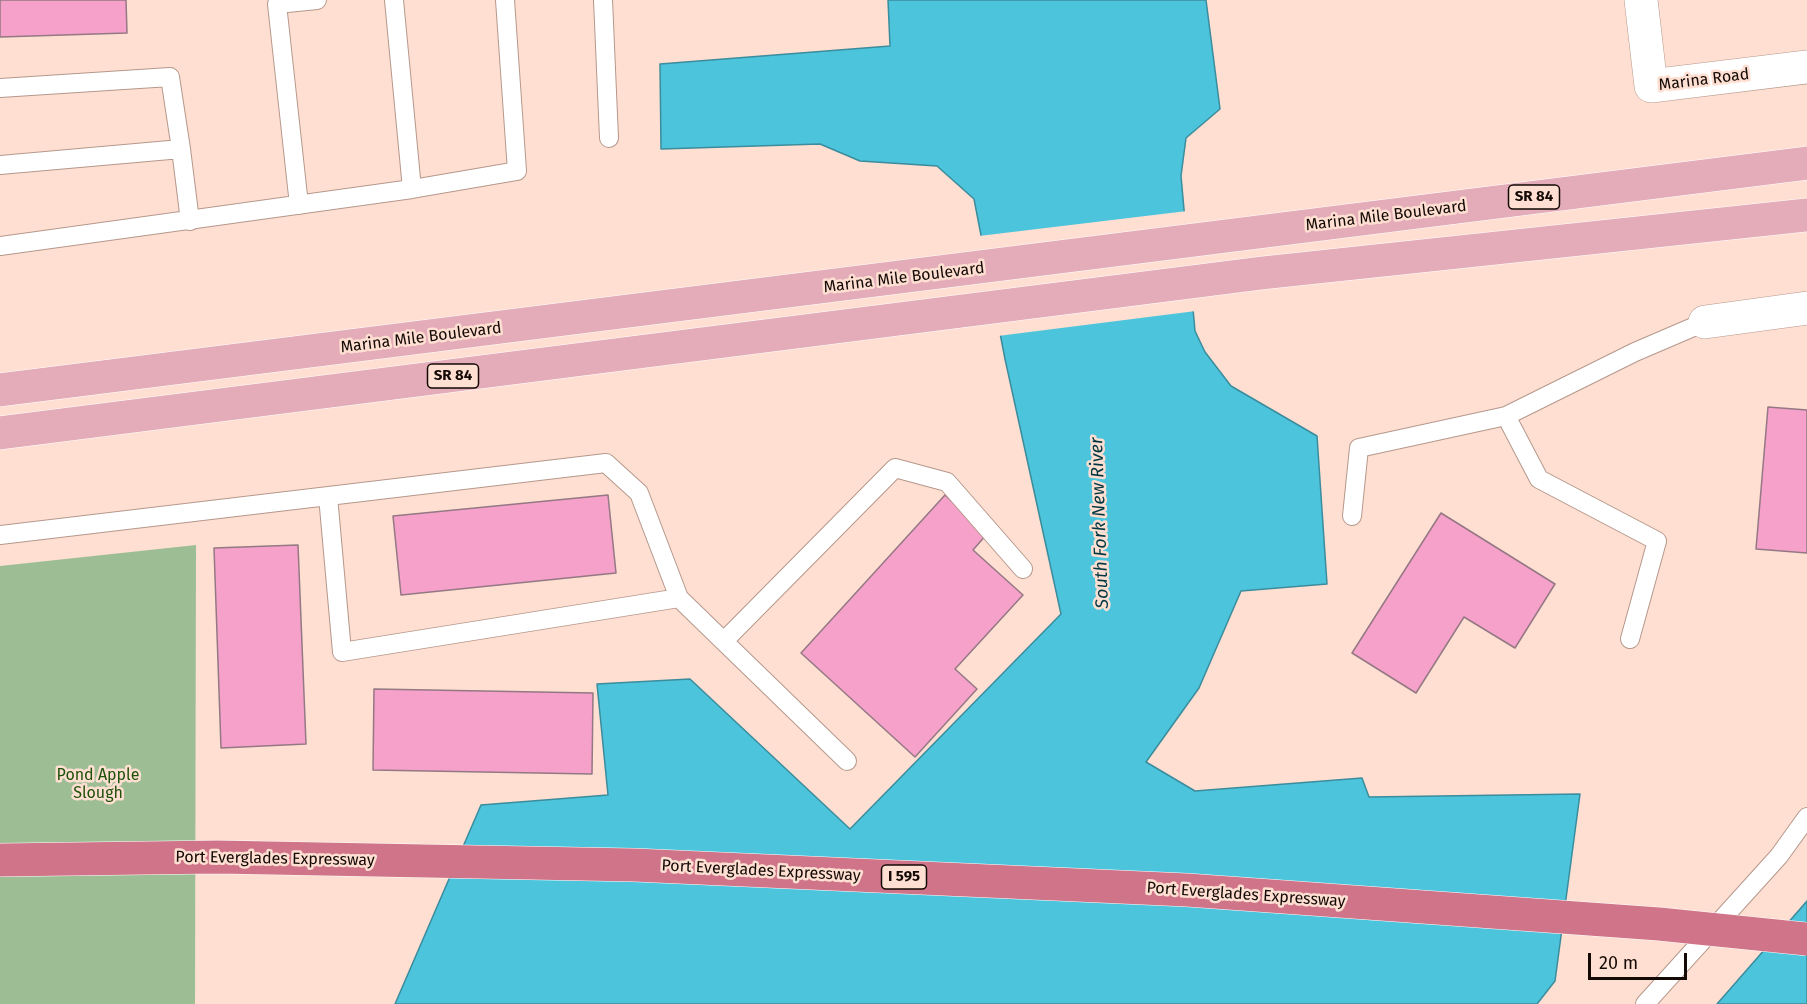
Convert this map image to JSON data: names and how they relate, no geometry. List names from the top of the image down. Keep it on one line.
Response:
{"streets":{"highway":["Port Everglades Expressway","I 595"],"main road":["SR 84","Marina Mile Boulevard"],"street":["Marina Road"]},"water":["South Fork New River"],"parks":["Pond Apple Slough"],"scale_bar":"20 m"}
